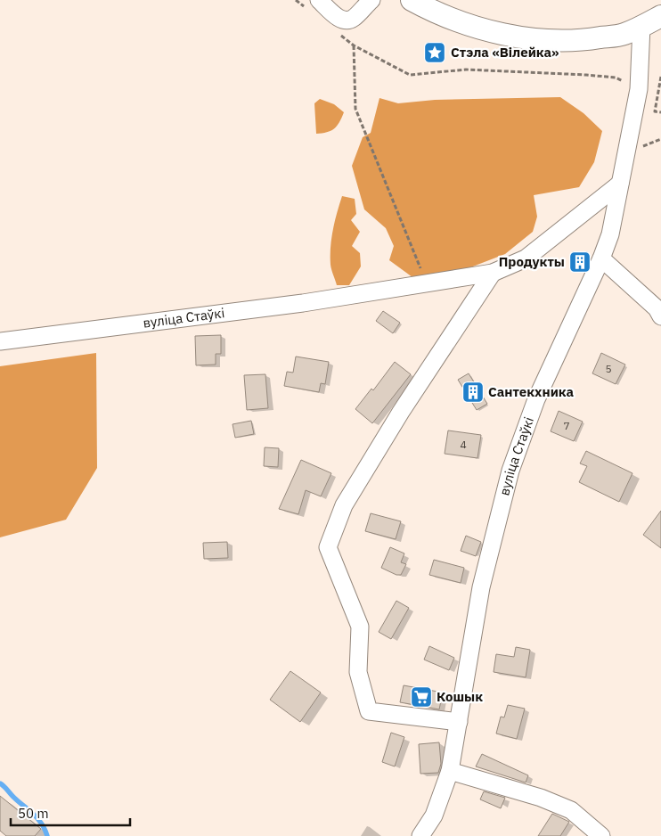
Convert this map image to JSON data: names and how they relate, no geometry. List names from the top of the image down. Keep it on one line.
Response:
{"streets":{"street":["вуліца Стаўкі"]},"places":{"place":["Стэла «Вілейка»"],"building":["Продукты","Сантекхника"],"supermarket":["Кошык"]},"house_numbers":["5","7","4"],"scale_bar":"50 m"}
